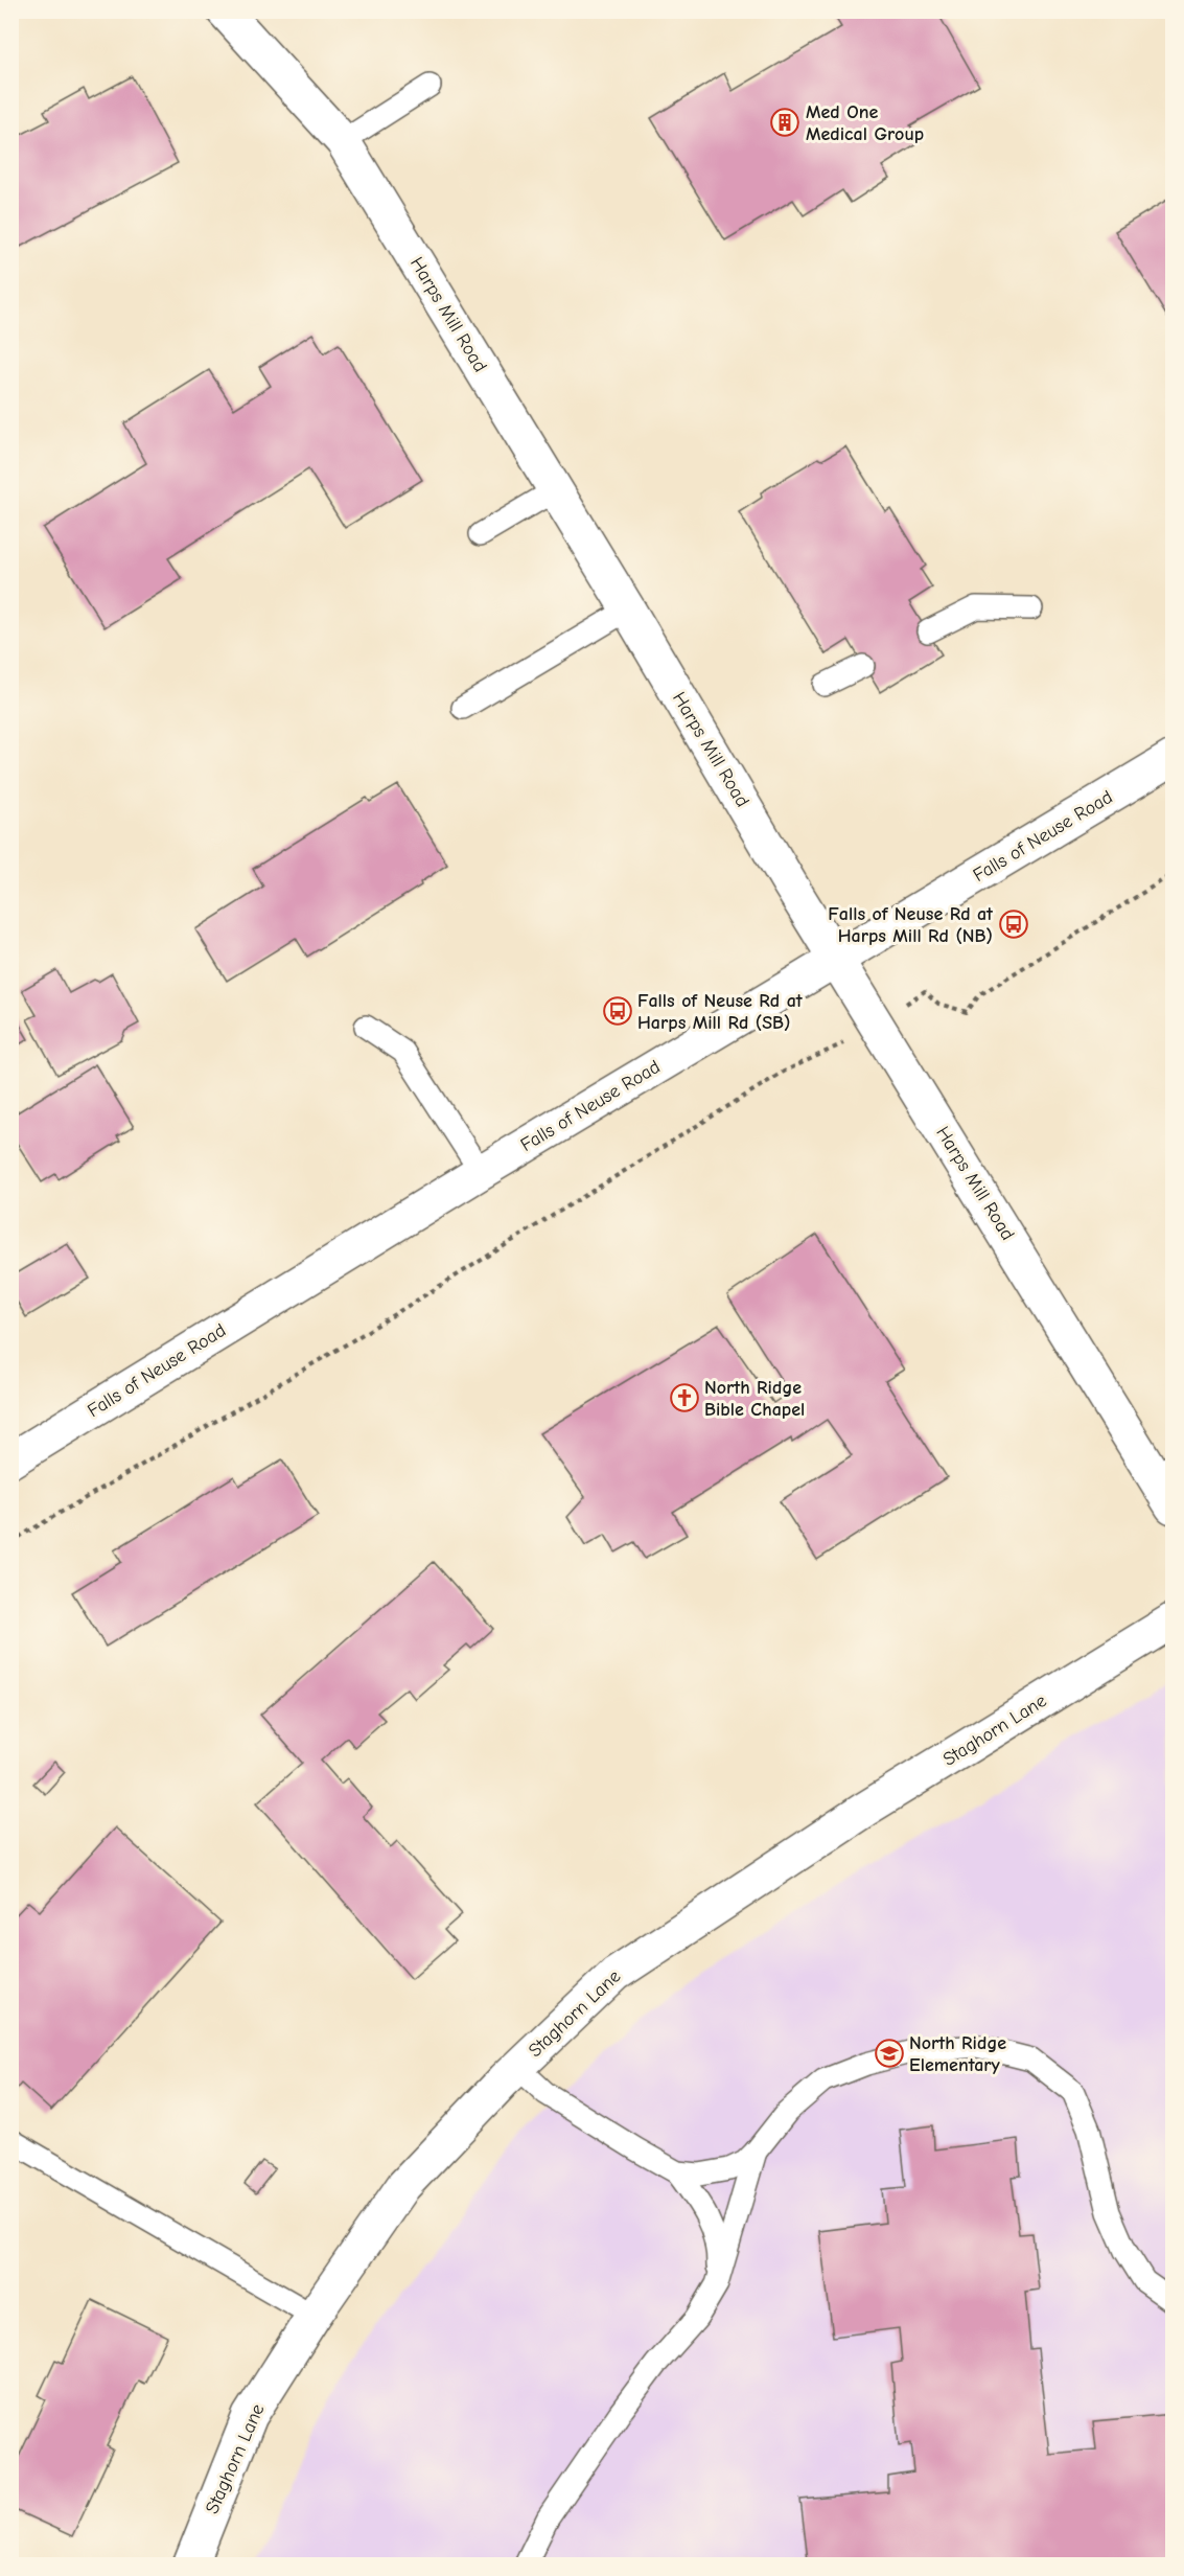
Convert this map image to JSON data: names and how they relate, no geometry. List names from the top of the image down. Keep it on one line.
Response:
{"streets":{"street":["Harps Mill Road","Falls of Neuse Road","Staghorn Lane"]},"crossings":[["Harps Mill Road","Falls of Neuse Road"]],"places":{"building":["Med One Medical Group"],"bus stop":["Falls of Neuse Rd at Harps Mill Rd (NB)","Falls of Neuse Rd at Harps Mill Rd (SB)"],"church":["North Ridge Bible Chapel"],"school or university":["North Ridge Elementary"]}}
